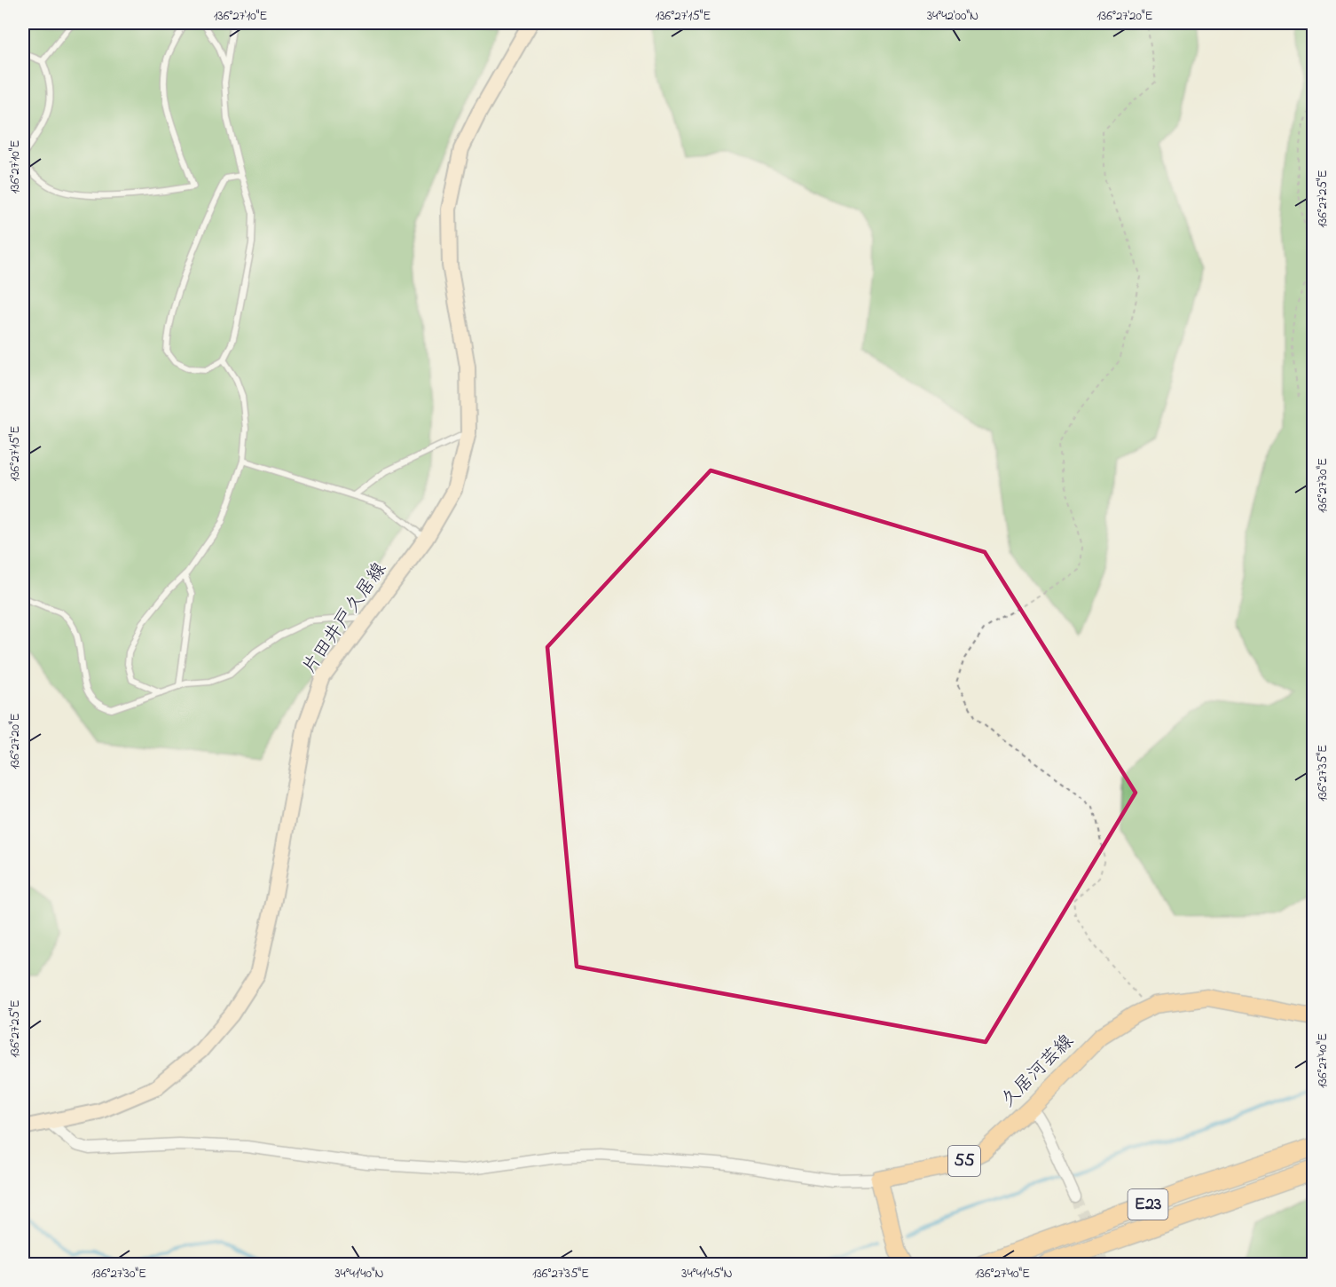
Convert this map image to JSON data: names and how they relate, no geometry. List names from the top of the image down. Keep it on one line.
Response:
{"streets":{"highway":["E23"],"main road":["片田井戸久居線","久居河芸線","55"]},"coordinates":["136°27'10\"E","136°27'15\"E","34°42'00\"N","136°27'20\"E","136°27'25\"E","136°27'30\"E","136°27'35\"E","136°27'40\"E","34°41'40\"N","34°41'45\"N"]}
